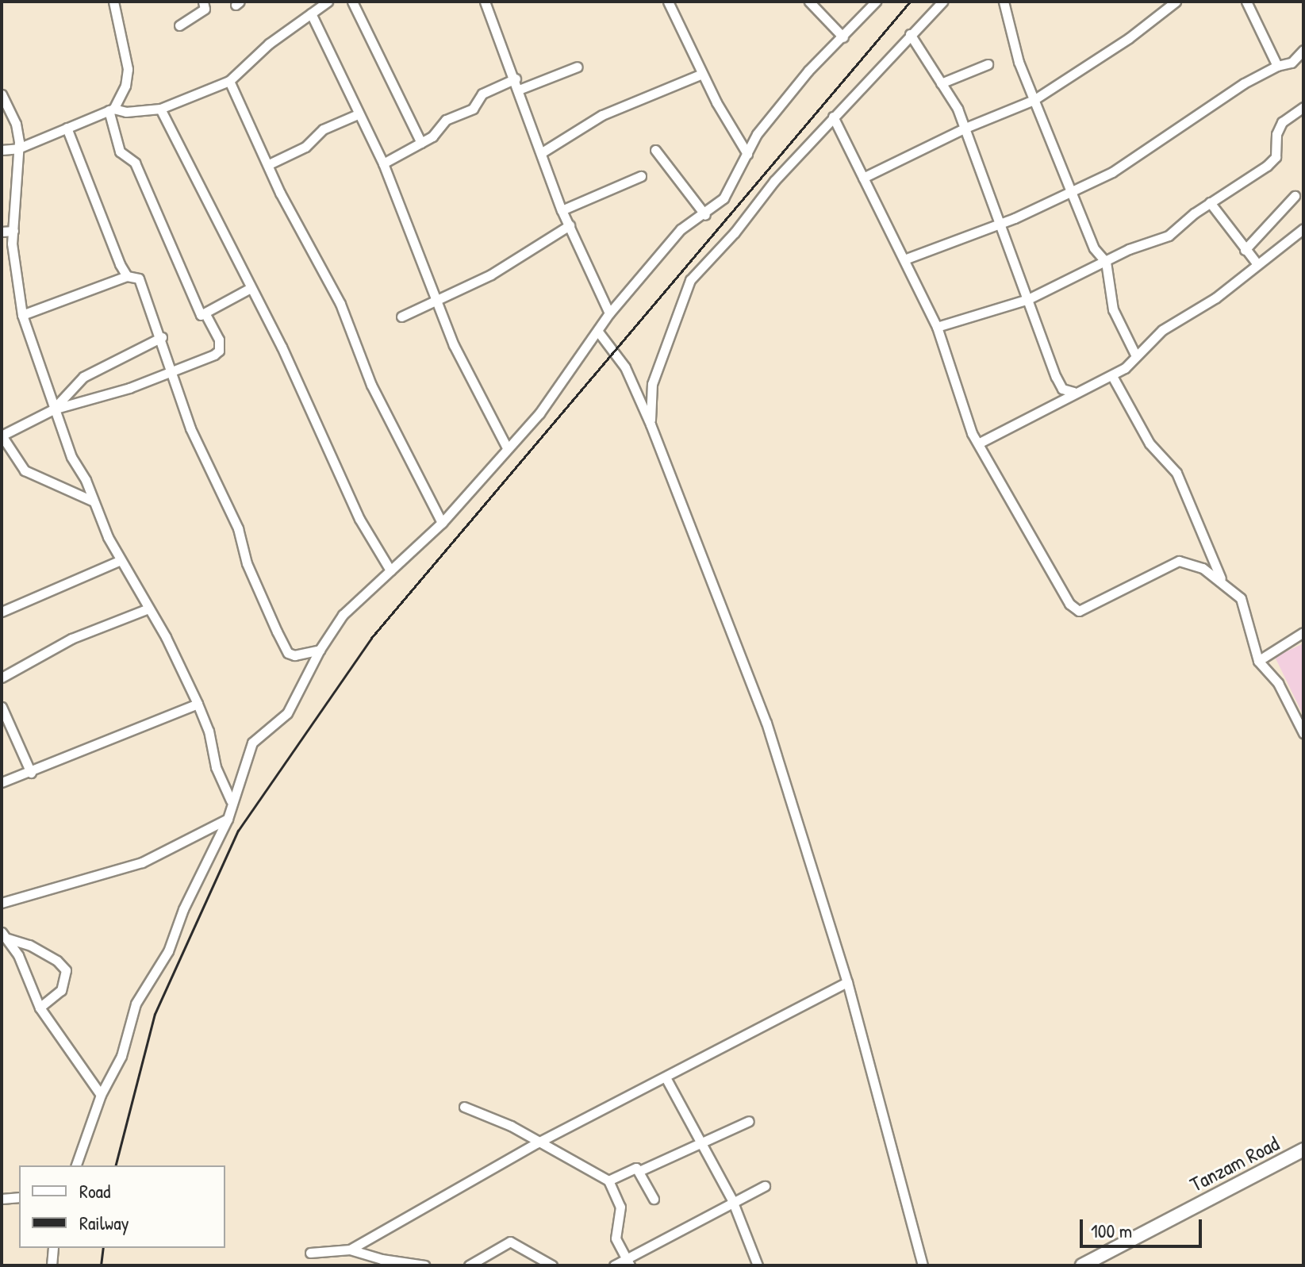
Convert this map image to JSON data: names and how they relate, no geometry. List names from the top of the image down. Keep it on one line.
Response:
{"streets":{"highway":["Tanzam Road"]},"legend":["Road","Railway"],"scale_bar":"100 m"}
